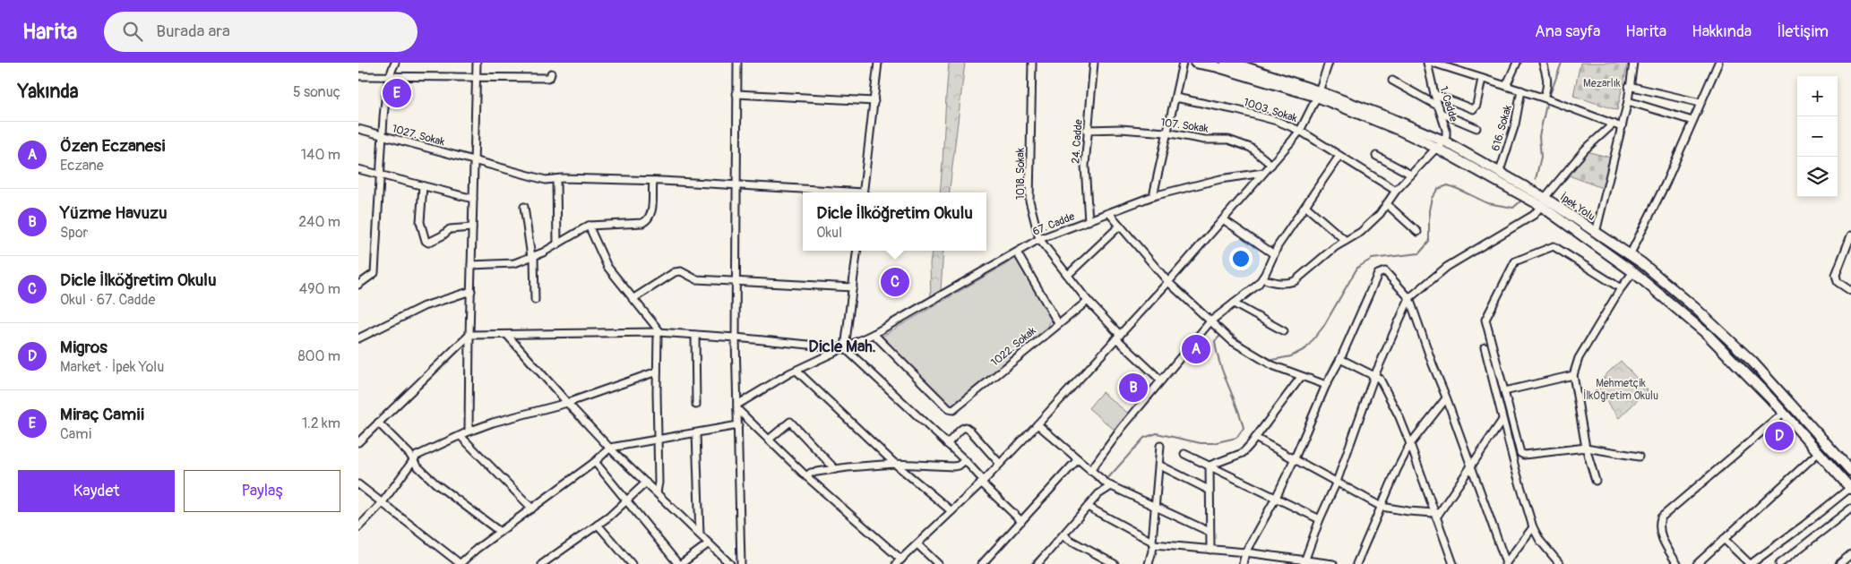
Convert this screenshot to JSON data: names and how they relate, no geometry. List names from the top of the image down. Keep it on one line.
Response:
{"streets":{"highway":["İpek Yolu"],"street":["1. Cadde","1003. Sokak","107. Sokak","616. Sokak","1027. Sokak","24. Cadde","1018. Sokak","67. Cadde","1022. Sokak"]},"crossings":[["1. Cadde","İpek Yolu"],["107. Sokak","24. Cadde"],["616. Sokak","İpek Yolu"],["24. Cadde","67. Cadde"],["1018. Sokak","67. Cadde"],["1018. Sokak","1022. Sokak"],["67. Cadde","1022. Sokak"]],"districts":["Dicle Mah."],"parks":["Mezarlık","Mehmetçik İlkÖğretim Okulu"],"page":{"header":"Harita","search":"Burada ara","nav":["Ana sayfa","Harita","Hakkında","İletişim"],"heading":["Yakında","5 sonuç"],"map_buttons":["+","−"],"pins":["E","C","A","B","D"],"list":[{"mark":"A","name":"Özen Eczanesi","note":"Eczane","value":"140 m"},{"mark":"B","name":"Yüzme Havuzu","note":"Spor","value":"240 m"},{"mark":"C","name":"Dicle İlköğretim Okulu","note":"Okul · 67. Cadde","value":"490 m"},{"mark":"D","name":"Migros","note":"Market · İpek Yolu","value":"800 m"},{"mark":"E","name":"Miraç Camii","note":"Cami","value":"1.2 km"}],"popup":["Dicle İlköğretim Okulu","Okul"],"buttons":["Kaydet","Paylaş"]}}
